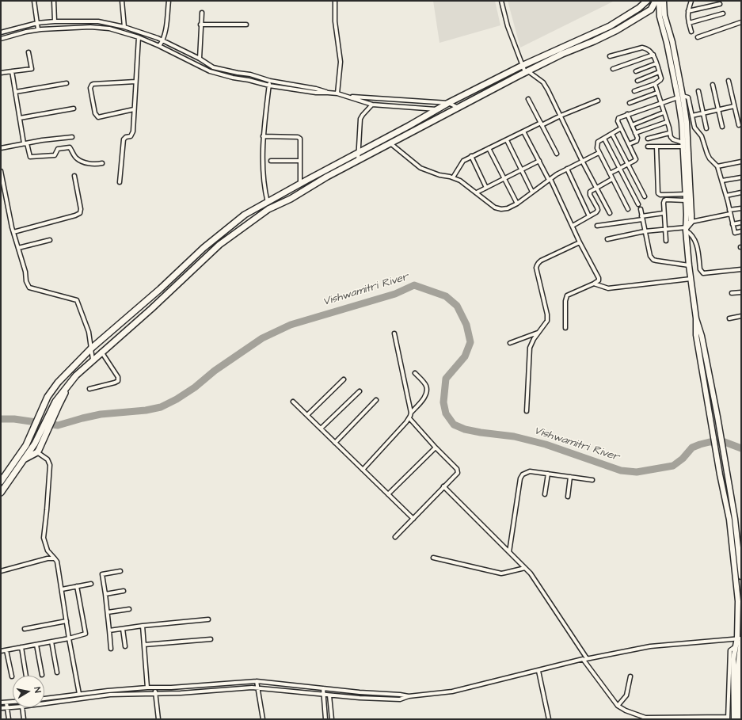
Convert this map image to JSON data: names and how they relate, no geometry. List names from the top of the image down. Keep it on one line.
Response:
{"water":["Vishwamitri River"],"north":"right"}
